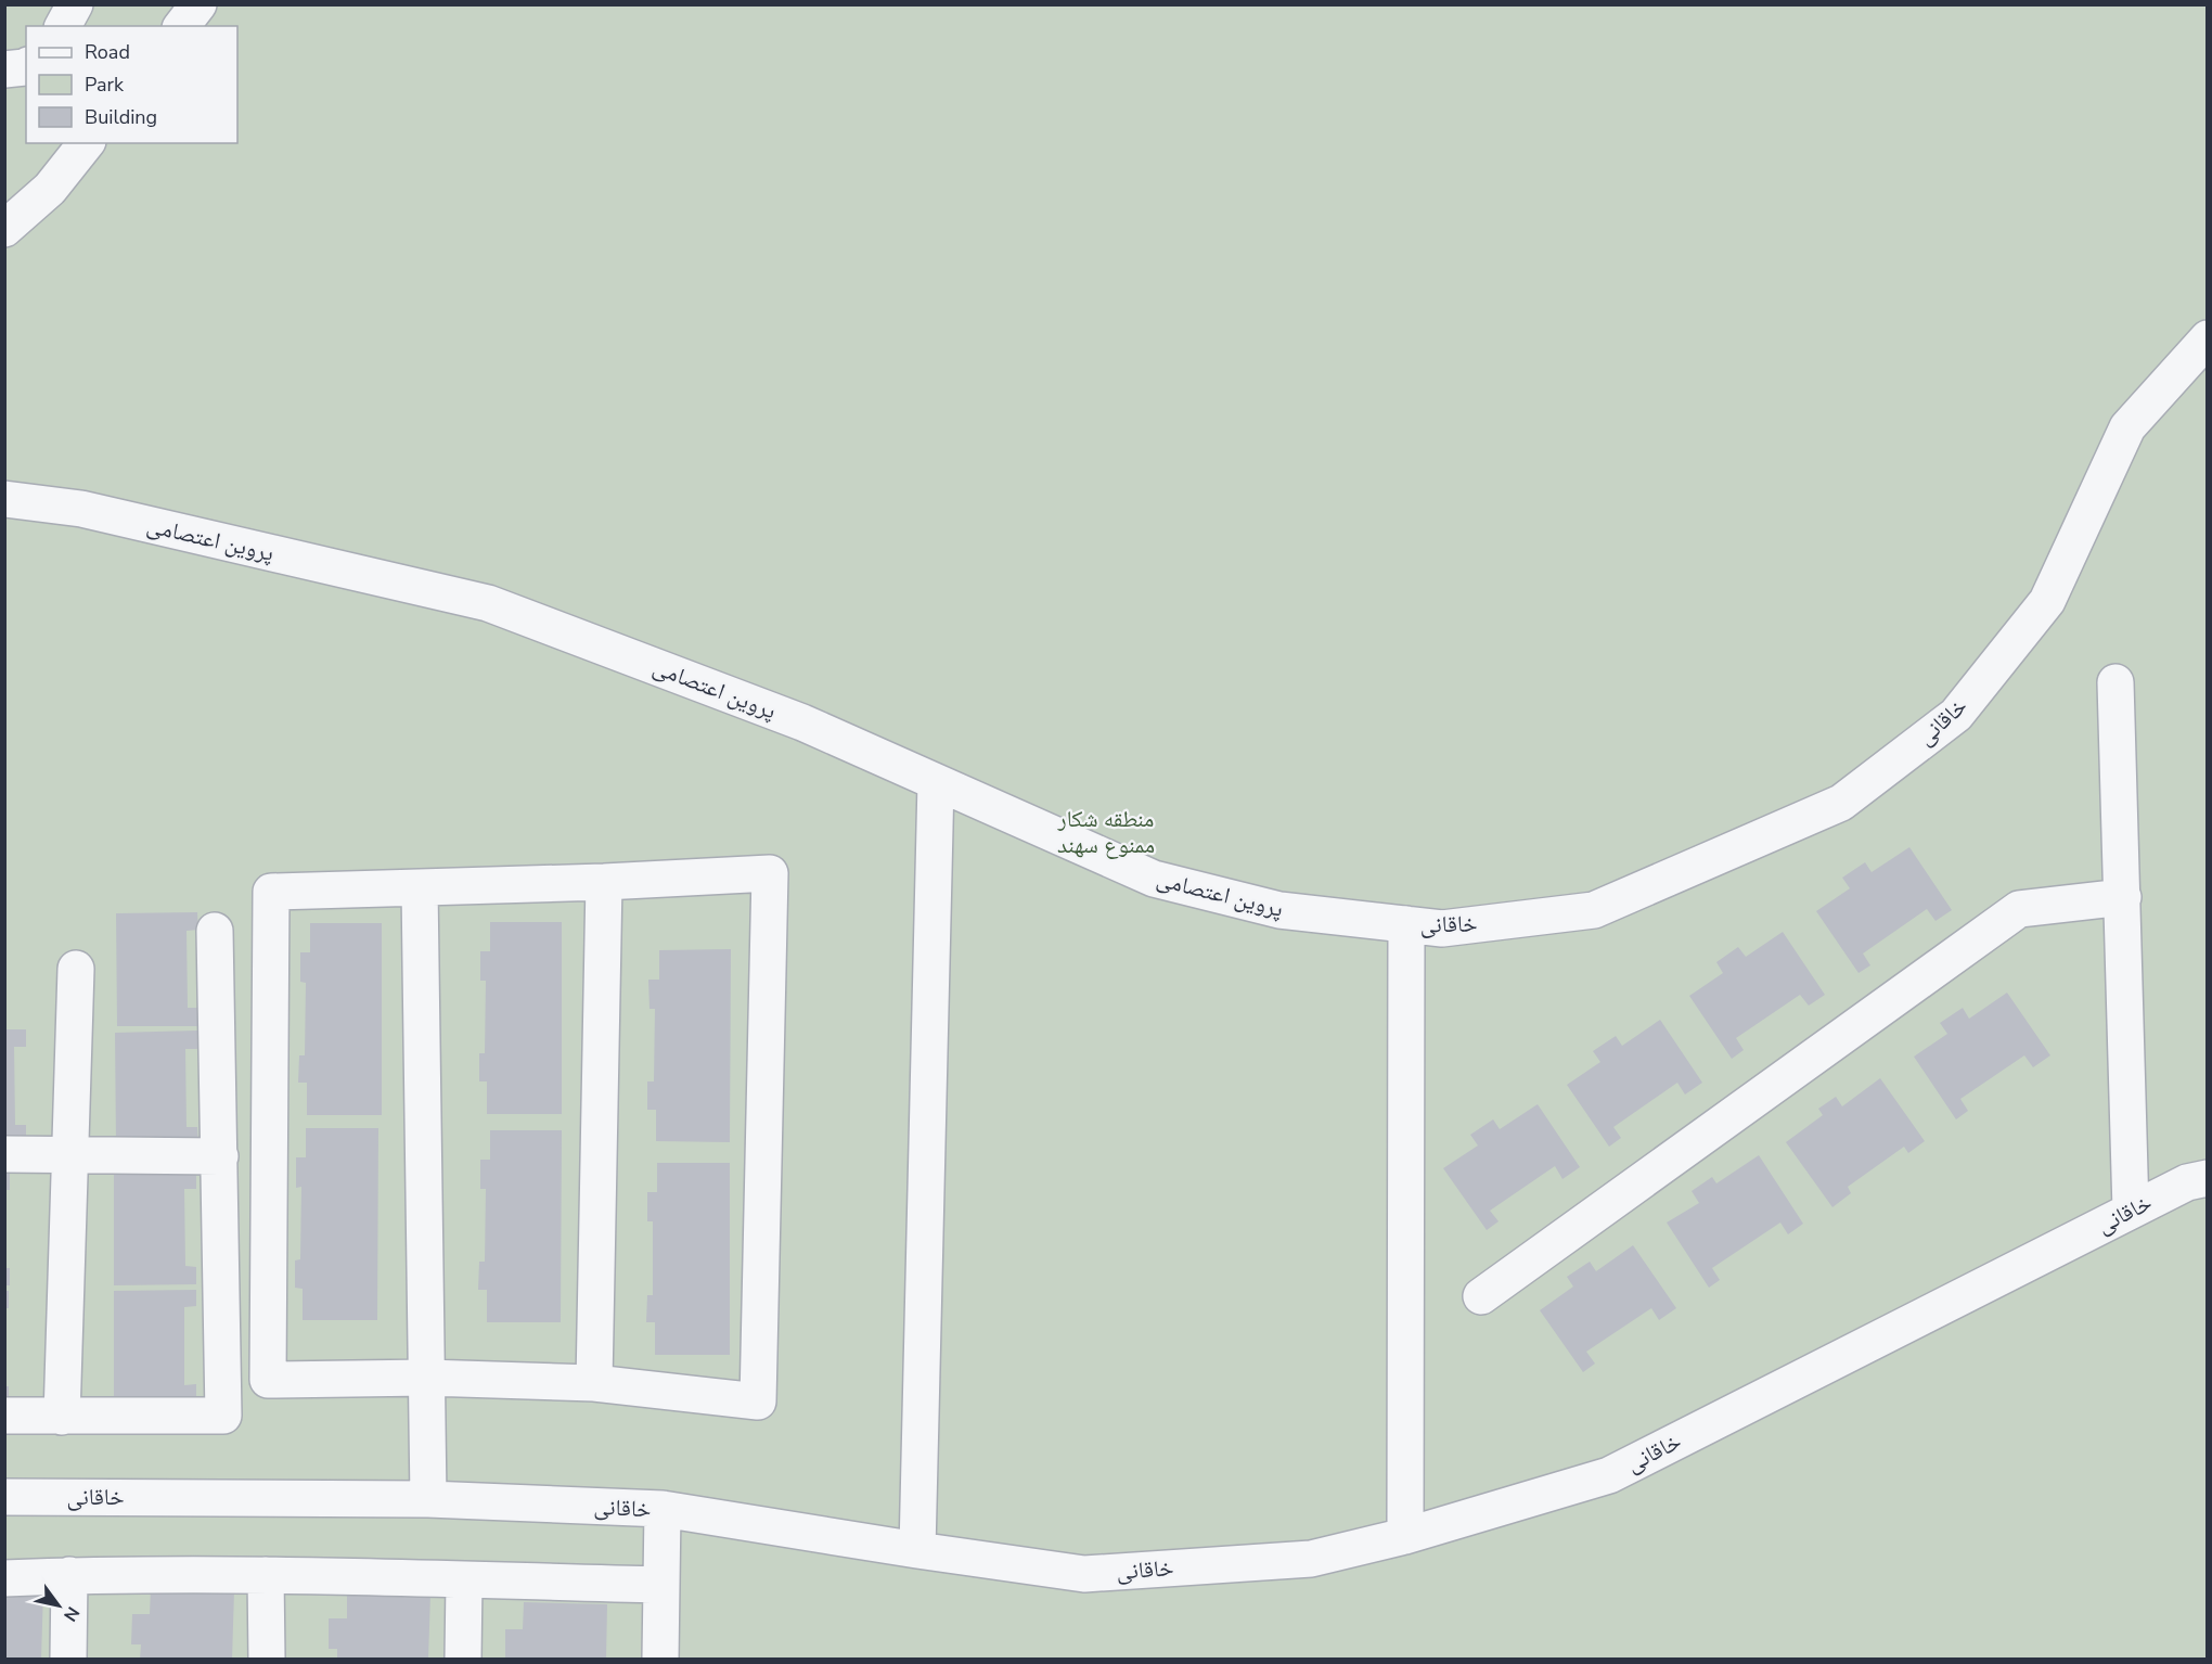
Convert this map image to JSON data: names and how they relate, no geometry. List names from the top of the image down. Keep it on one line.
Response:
{"streets":{"street":["پروین اعتصامی","خاقانی"]},"crossings":[["پروین اعتصامی","خاقانی"]],"parks":["منطقه شکار ممنوع سهند"],"legend":["Road","Park","Building"],"north":"bottom right"}
